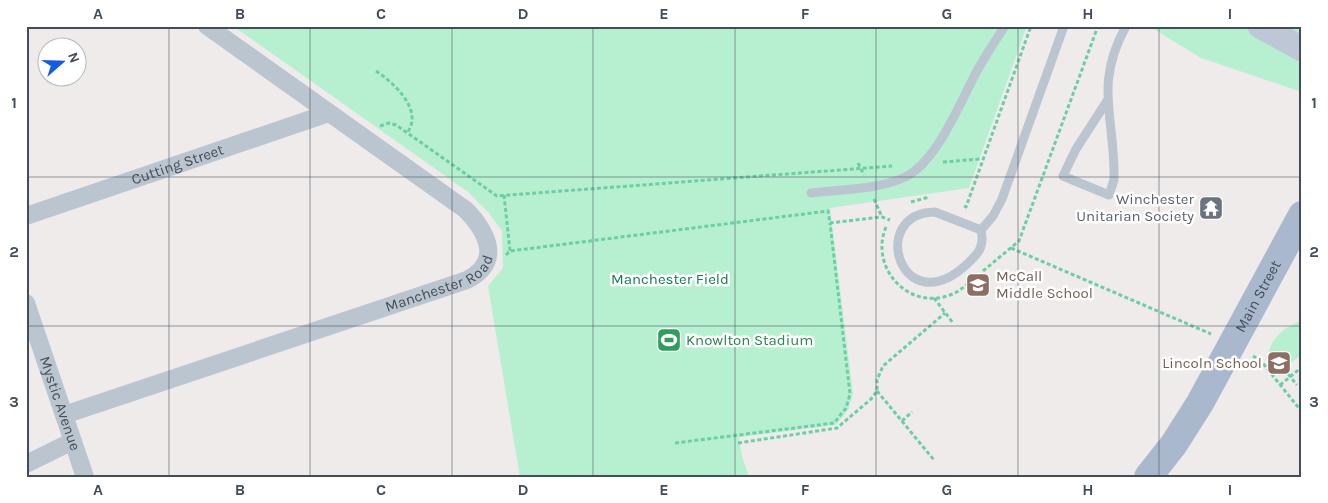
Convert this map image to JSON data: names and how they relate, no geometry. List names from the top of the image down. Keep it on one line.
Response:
{"streets":{"main road":["Main Street"],"street":["Cutting Street","Manchester Road","Mystic Avenue"]},"crossings":[["Cutting Street","Manchester Road"],["Manchester Road","Mystic Avenue"]],"parks":["Manchester Field"],"places":{"temple":["Winchester Unitarian Society"],"school or university":["McCall Middle School","Lincoln School"],"sports":["Knowlton Stadium"]},"north":"right","grid":{"columns":["A","B","C","D","E","F","G","H","I"],"rows":["1","2","3"]}}
